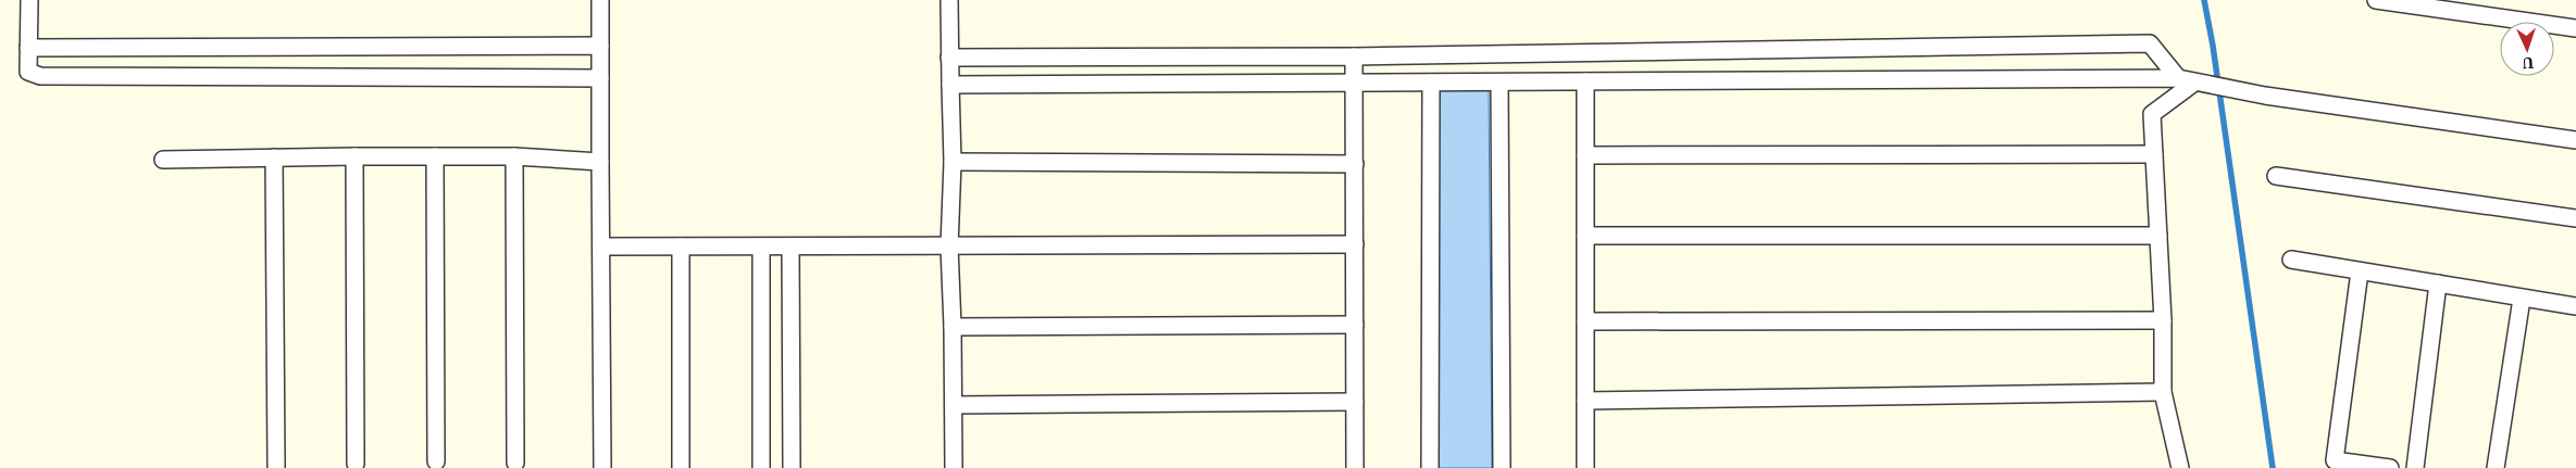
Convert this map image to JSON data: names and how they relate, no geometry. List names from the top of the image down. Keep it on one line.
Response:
{"north":"bottom"}
